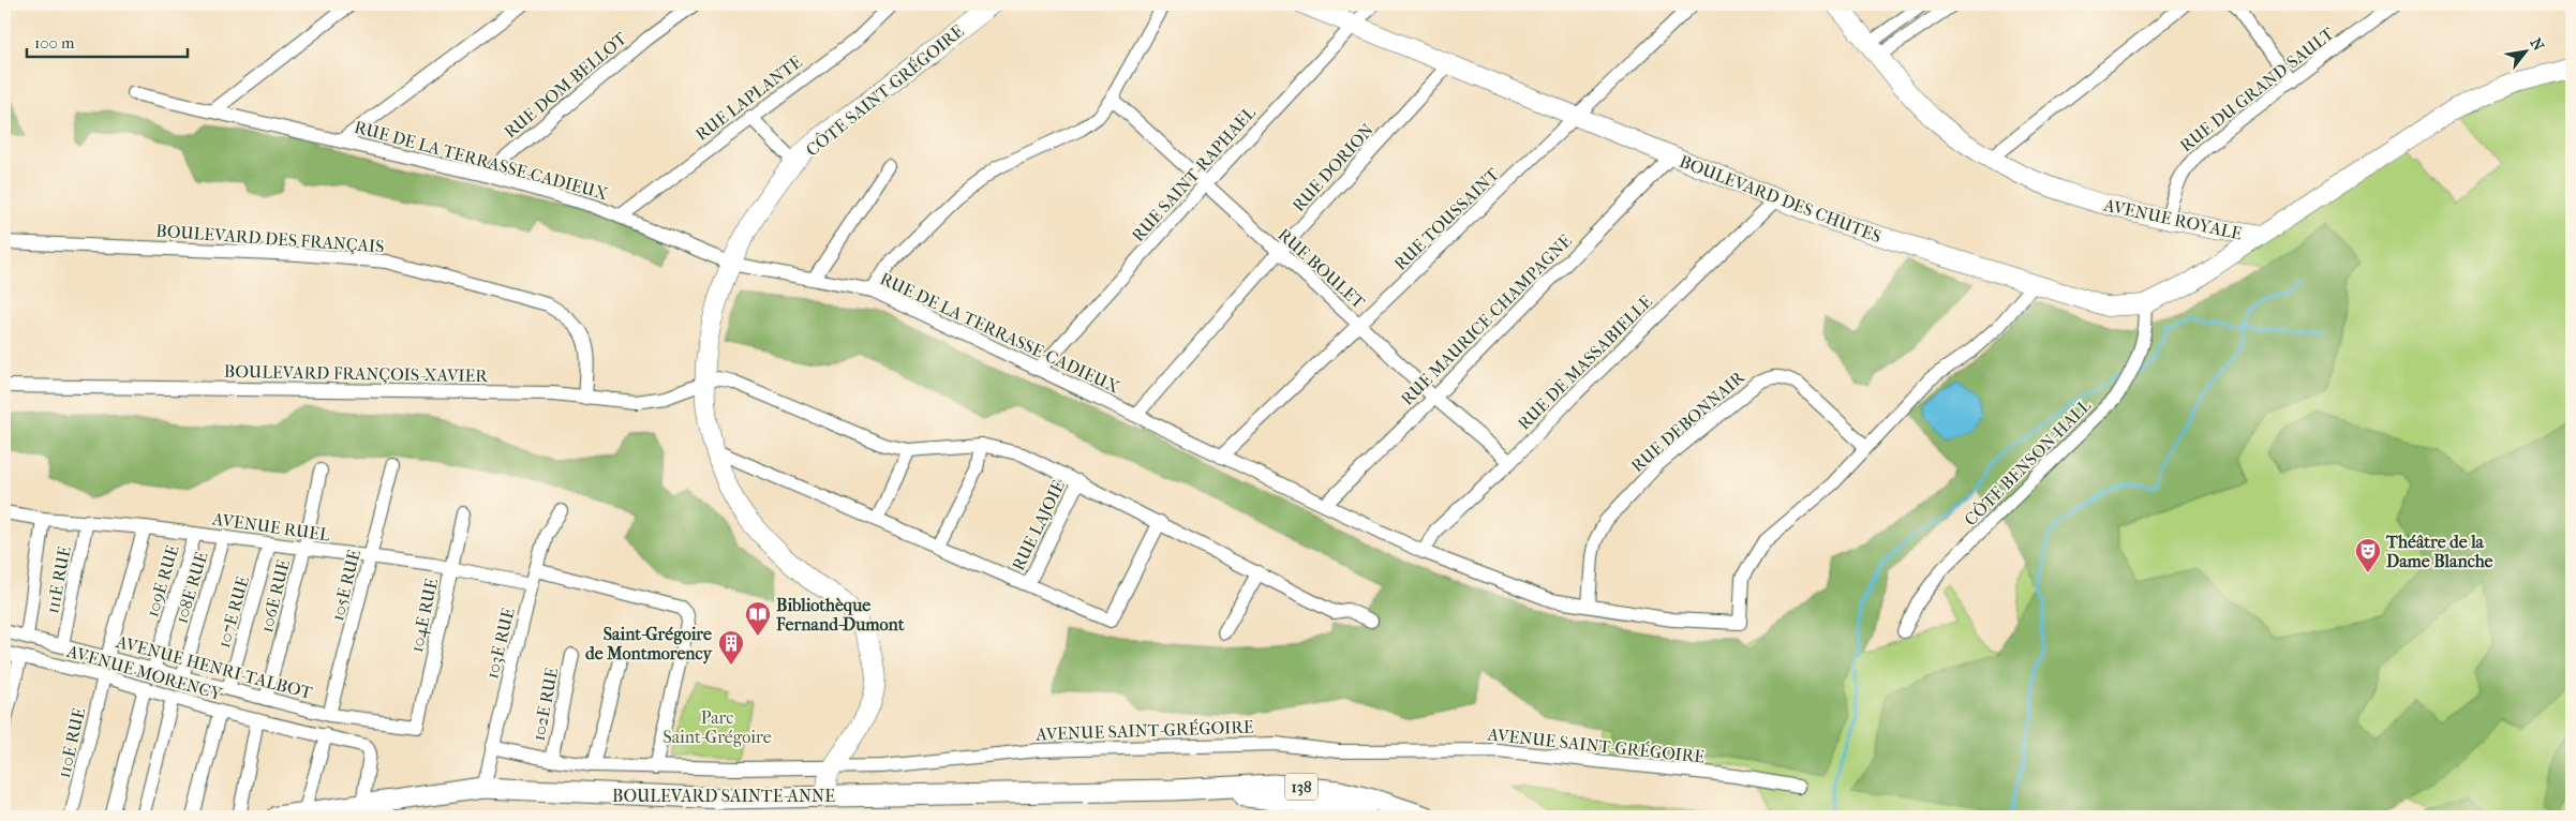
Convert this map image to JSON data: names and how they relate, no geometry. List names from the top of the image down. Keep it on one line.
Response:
{"streets":{"main road":["138","BOULEVARD SAINTE-ANNE"],"street":["RUE DOM-BELLOT","RUE DU GRAND-SAULT","CÔTE SAINT-GRÉGOIRE","RUE LAPLANTE","RUE DE LA TERRASSE-CADIEUX","RUE DORION","RUE SAINT-RAPHAEL","BOULEVARD DES CHUTES","RUE TOUSSAINT","AVENUE ROYALE","BOULEVARD DES FRANÇAIS","RUE BOULET","RUE MAURICE-CHAMPAGNE","RUE DE MASSABIELLE","BOULEVARD FRANÇOIS-XAVIER","RUE DEBONNAIR","CÔTE BENSON-HALL","RUE LAJOIE","AVENUE RUEL","111E RUE","109E RUE","105E RUE","108E RUE","106E RUE","107E RUE","104E RUE","103E RUE","AVENUE HENRI-TALBOT","AVENUE MORENCY","102E RUE","AVENUE SAINT-GRÉGOIRE","110E RUE"]},"crossings":[["RUE DOM-BELLOT","RUE DE LA TERRASSE-CADIEUX"],["RUE DU GRAND-SAULT","AVENUE ROYALE"],["CÔTE SAINT-GRÉGOIRE","RUE DE LA TERRASSE-CADIEUX"],["CÔTE SAINT-GRÉGOIRE","BOULEVARD FRANÇOIS-XAVIER"],["CÔTE SAINT-GRÉGOIRE","AVENUE SAINT-GRÉGOIRE"],["CÔTE SAINT-GRÉGOIRE","BOULEVARD SAINTE-ANNE"],["RUE LAPLANTE","RUE DE LA TERRASSE-CADIEUX"],["RUE DE LA TERRASSE-CADIEUX","RUE DORION"],["RUE DE LA TERRASSE-CADIEUX","RUE SAINT-RAPHAEL"],["RUE DE LA TERRASSE-CADIEUX","RUE TOUSSAINT"],["RUE DE LA TERRASSE-CADIEUX","RUE MAURICE-CHAMPAGNE"],["RUE DE LA TERRASSE-CADIEUX","RUE DE MASSABIELLE"],["RUE DE LA TERRASSE-CADIEUX","RUE DEBONNAIR"],["RUE DORION","BOULEVARD DES CHUTES"],["RUE DORION","RUE BOULET"],["RUE SAINT-RAPHAEL","BOULEVARD DES CHUTES"],["RUE SAINT-RAPHAEL","RUE BOULET"],["BOULEVARD DES CHUTES","RUE TOUSSAINT"],["BOULEVARD DES CHUTES","AVENUE ROYALE"],["BOULEVARD DES CHUTES","RUE MAURICE-CHAMPAGNE"],["BOULEVARD DES CHUTES","RUE DE MASSABIELLE"],["BOULEVARD DES CHUTES","CÔTE BENSON-HALL"],["RUE TOUSSAINT","RUE BOULET"],["BOULEVARD DES FRANÇAIS","BOULEVARD FRANÇOIS-XAVIER"],["RUE BOULET","RUE MAURICE-CHAMPAGNE"],["RUE BOULET","RUE DE MASSABIELLE"],["BOULEVARD FRANÇOIS-XAVIER","RUE LAJOIE"],["AVENUE RUEL","111E RUE"],["AVENUE RUEL","109E RUE"],["AVENUE RUEL","105E RUE"],["AVENUE RUEL","108E RUE"],["AVENUE RUEL","106E RUE"],["AVENUE RUEL","107E RUE"],["AVENUE RUEL","104E RUE"],["AVENUE RUEL","103E RUE"],["111E RUE","AVENUE HENRI-TALBOT"],["109E RUE","AVENUE HENRI-TALBOT"],["105E RUE","AVENUE HENRI-TALBOT"],["108E RUE","AVENUE HENRI-TALBOT"],["106E RUE","AVENUE HENRI-TALBOT"],["107E RUE","AVENUE HENRI-TALBOT"],["104E RUE","AVENUE HENRI-TALBOT"],["103E RUE","AVENUE SAINT-GRÉGOIRE"],["103E RUE","BOULEVARD SAINTE-ANNE"],["AVENUE MORENCY","110E RUE"],["AVENUE MORENCY","BOULEVARD SAINTE-ANNE"],["102E RUE","AVENUE SAINT-GRÉGOIRE"]],"parks":["Parc Saint-Grégoire"],"places":{"theatre":["Théâtre de la Dame Blanche"],"library":["Bibliothèque Fernand-Dumont"],"building":["Saint-Grégoire de Montmorency"]},"scale_bar":"100 m","north":"top right"}
